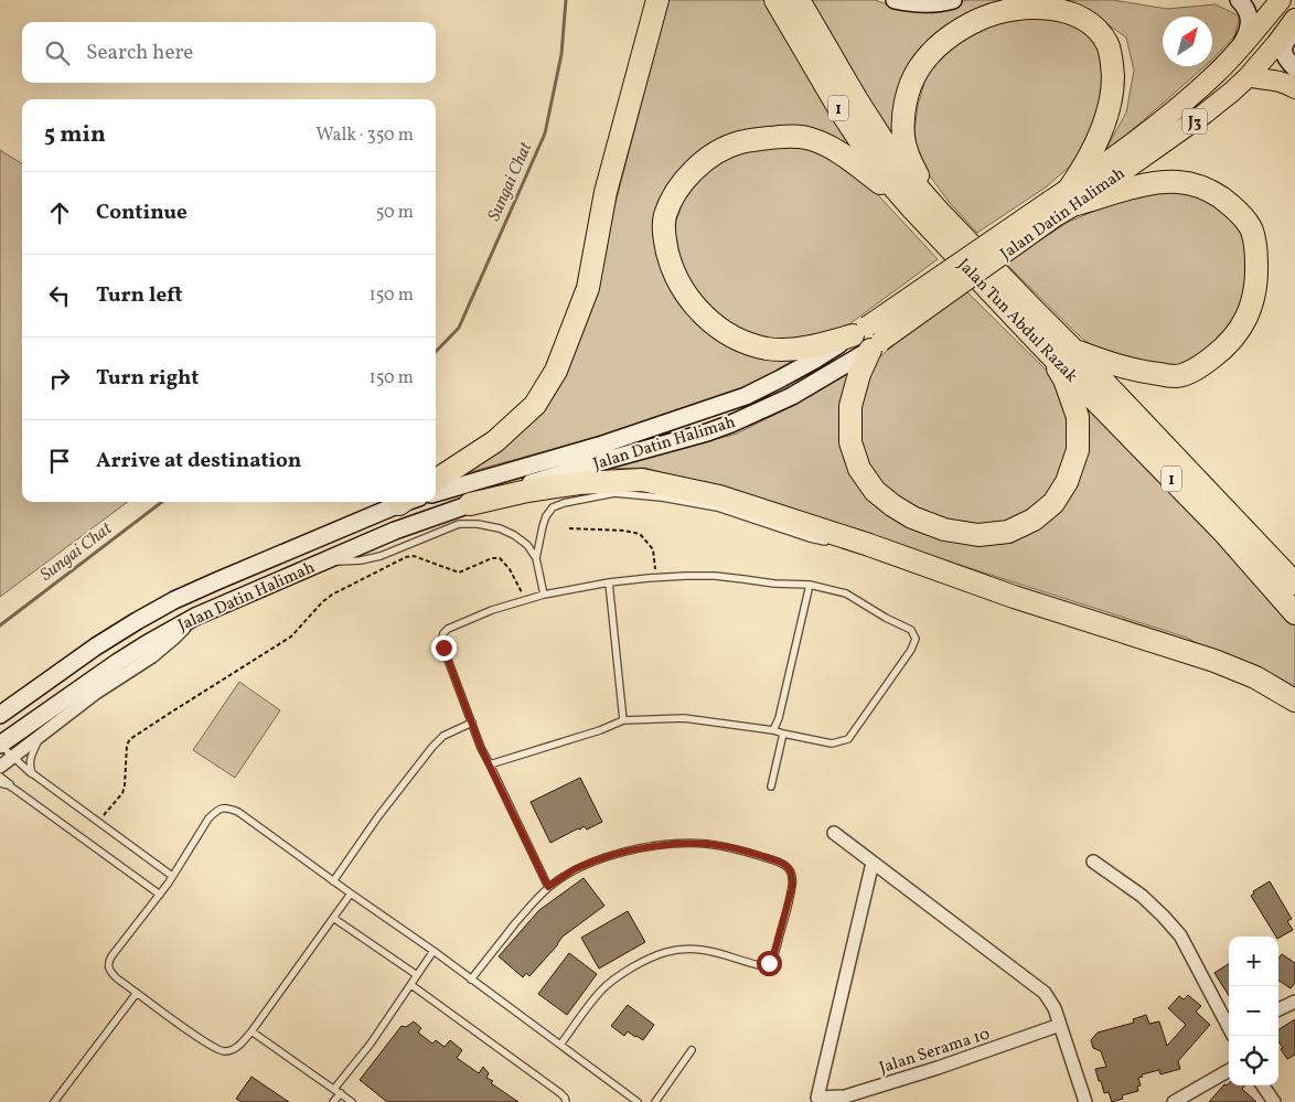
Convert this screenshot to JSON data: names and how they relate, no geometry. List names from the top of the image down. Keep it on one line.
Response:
{"streets":{"highway":["1","Jalan Tun Abdul Razak"],"main road":["J3","Jalan Datin Halimah"],"street":["Jalan Serama 10"]},"water":["Sungai Chat"],"north":"top right","page":{"search":"Search here","heading":["5 min","Walk · 350 m"],"list":[["Continue","50 m"],["Turn left","150 m"],["Turn right","150 m"],"Arrive at destination"],"map_buttons":["+","−"]}}
